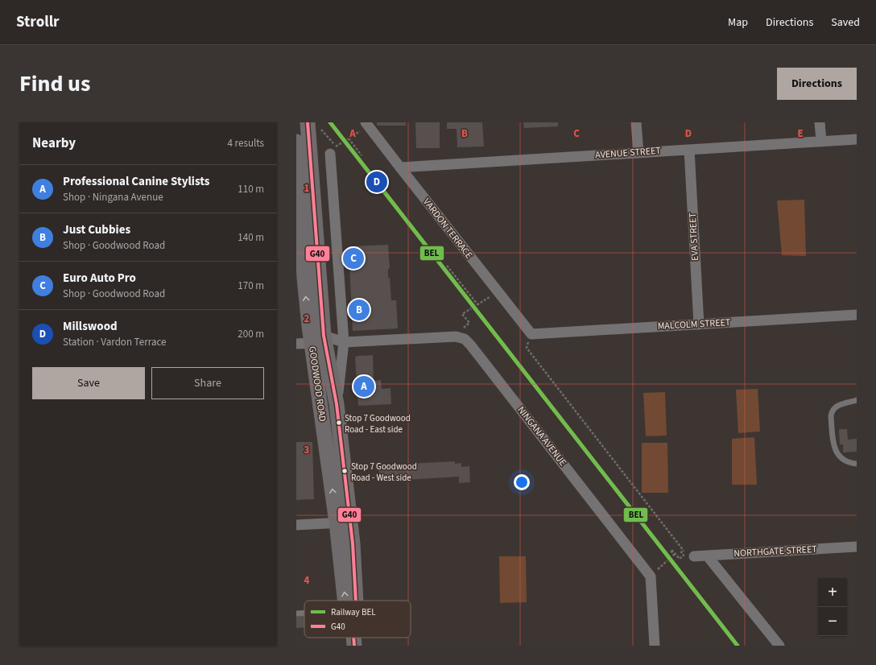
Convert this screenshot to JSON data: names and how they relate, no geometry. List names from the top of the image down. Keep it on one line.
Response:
{"streets":{"main road":["GOODWOOD ROAD"],"street":["AVENUE STREET","VARDON TERRACE","EVA STREET","MALCOLM STREET","NINGANA AVENUE","NORTHGATE STREET"]},"crossings":[["AVENUE STREET","VARDON TERRACE"],["AVENUE STREET","EVA STREET"],["VARDON TERRACE","MALCOLM STREET"],["EVA STREET","MALCOLM STREET"]],"places":["Stop 7 Goodwood Road - East side","Stop 7 Goodwood Road - West side"],"lines":["rail line BEL","transit line G40"],"legend":["Railway BEL","G40"],"page":{"header":"Strollr","nav":["Map","Directions","Saved"],"title":"Find us","buttons":["Directions",["Save","Share"]],"heading":["Nearby","4 results"],"list":[{"mark":"A","name":"Professional Canine Stylists","note":"Shop · Ningana Avenue","value":"110 m"},{"mark":"B","name":"Just Cubbies","note":"Shop · Goodwood Road","value":"140 m"},{"mark":"C","name":"Euro Auto Pro","note":"Shop · Goodwood Road","value":"170 m"},{"mark":"D","name":"Millswood","note":"Station · Vardon Terrace","value":"200 m"}],"pins":["D","C","B","A"],"map_buttons":["+","−"]},"grid":{"columns":["A","B","C","D","E"],"rows":["1","2","3","4"]}}
